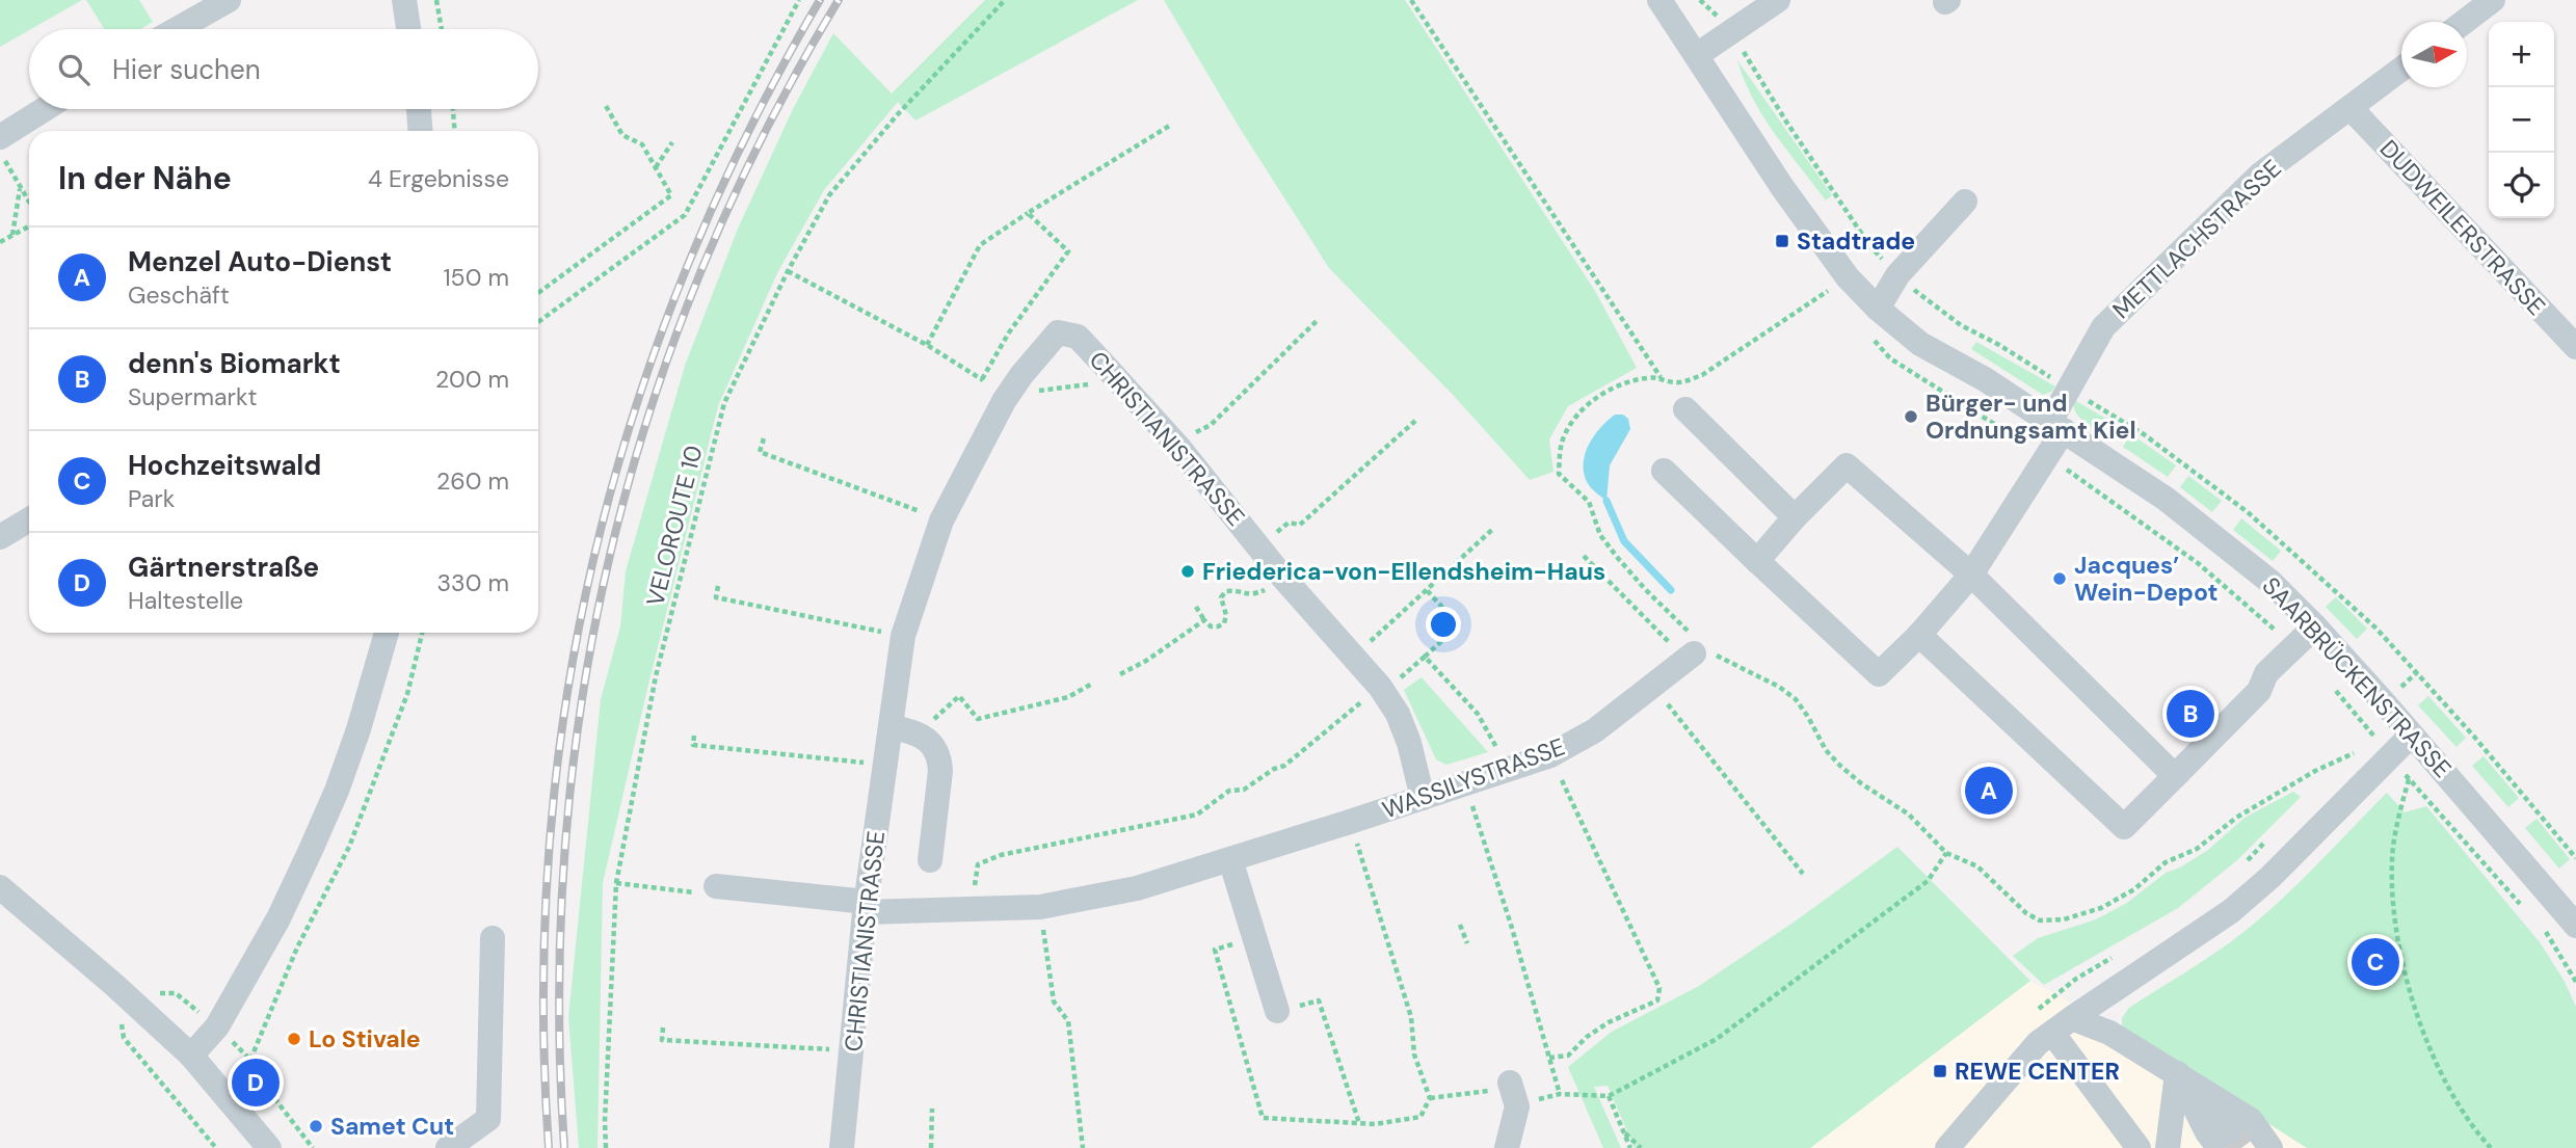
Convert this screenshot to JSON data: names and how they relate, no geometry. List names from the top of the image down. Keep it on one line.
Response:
{"streets":{"street":["DUDWEILERSTRASSE","METTLACHSTRASSE","CHRISTIANISTRASSE","SAARBRÜCKENSTRASSE","WASSILYSTRASSE"],"path":["VELOROUTE 10"]},"crossings":[["DUDWEILERSTRASSE","METTLACHSTRASSE"],["METTLACHSTRASSE","SAARBRÜCKENSTRASSE"],["CHRISTIANISTRASSE","WASSILYSTRASSE"]],"places":{"transit":["Stadtrade","REWE CENTER"],"other":["Bürger- und Ordnungsamt Kiel","Friederica-von-Ellendsheim-Haus","Jacques’ Wein-Depot","Lo Stivale","Samet Cut"]},"north":"right","page":{"map_buttons":["+","−"],"search":"Hier suchen","heading":["In der Nähe","4 Ergebnisse"],"list":[{"mark":"A","name":"Menzel Auto-Dienst","note":"Geschäft","value":"150 m"},{"mark":"B","name":"denn's Biomarkt","note":"Supermarkt","value":"200 m"},{"mark":"C","name":"Hochzeitswald","note":"Park","value":"260 m"},{"mark":"D","name":"Gärtnerstraße","note":"Haltestelle","value":"330 m"}],"pins":["B","A","C","D"]}}
